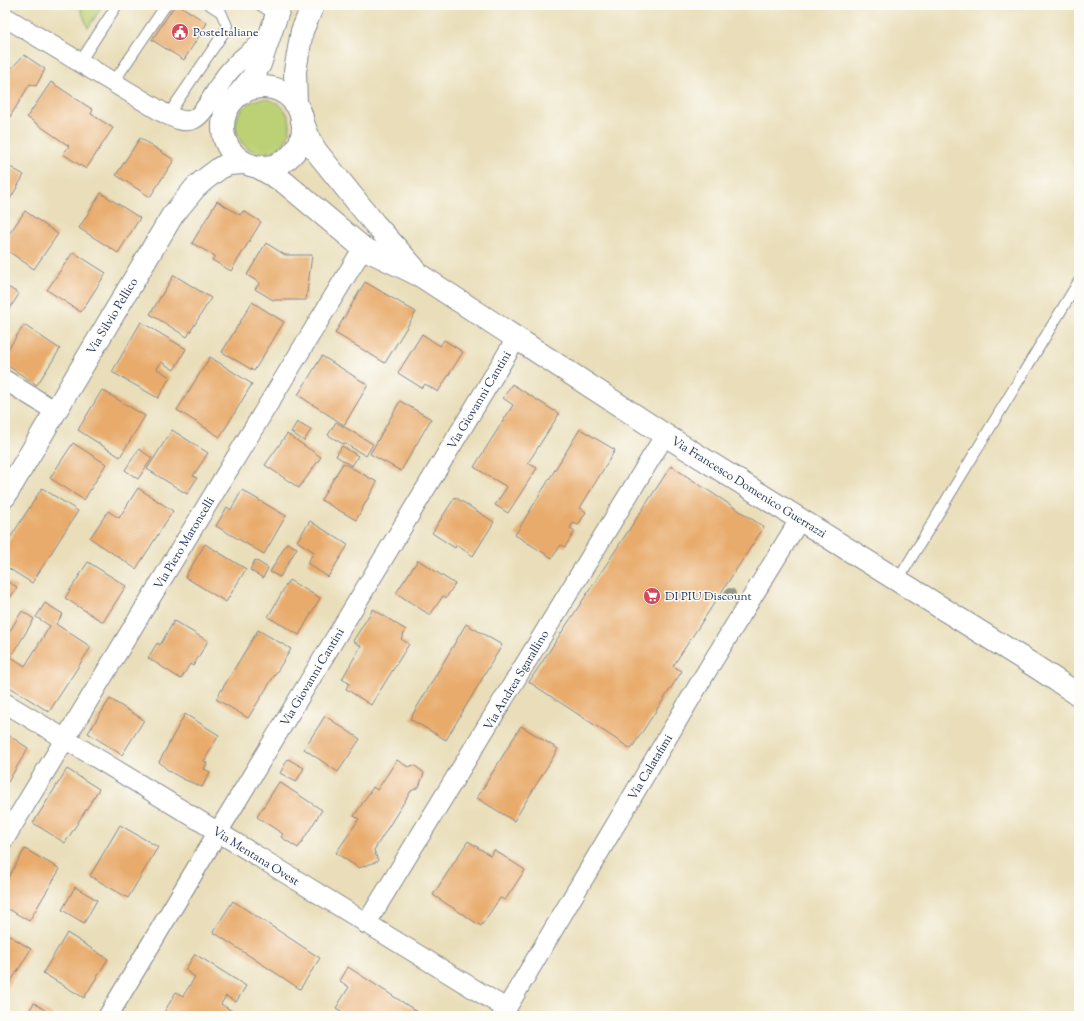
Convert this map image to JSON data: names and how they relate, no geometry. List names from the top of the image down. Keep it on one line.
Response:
{"streets":{"street":["Via Silvio Pellico","Via Giovanni Cantini","Via Francesco Domenico Guerrazzi","Via Piero Maroncelli","Via Andrea Sgarallino","Via Calatafimi","Via Mentana Ovest"]},"crossings":[["Via Silvio Pellico","Via Francesco Domenico Guerrazzi"],["Via Giovanni Cantini","Via Francesco Domenico Guerrazzi"],["Via Giovanni Cantini","Via Mentana Ovest"],["Via Francesco Domenico Guerrazzi","Via Piero Maroncelli"],["Via Francesco Domenico Guerrazzi","Via Andrea Sgarallino"],["Via Francesco Domenico Guerrazzi","Via Calatafimi"],["Via Piero Maroncelli","Via Mentana Ovest"],["Via Andrea Sgarallino","Via Mentana Ovest"],["Via Calatafimi","Via Mentana Ovest"]],"places":{"public building":["PosteItaliane"],"supermarket":["DI PIU Discount"]}}
